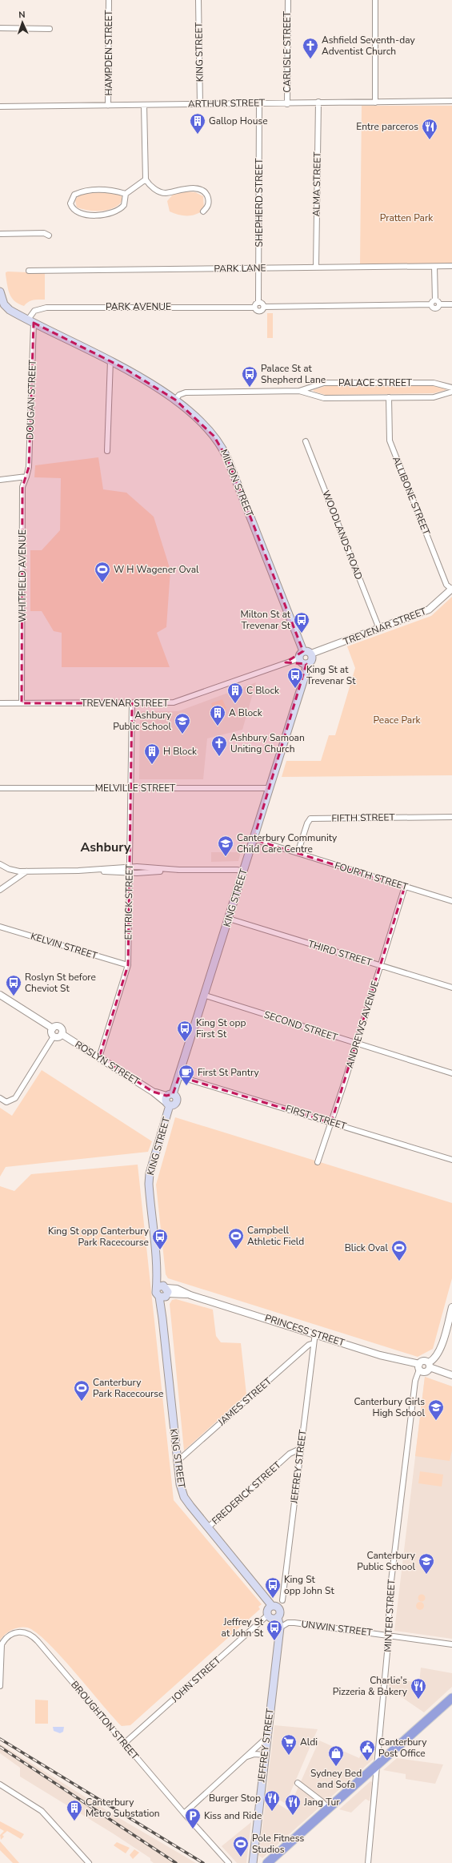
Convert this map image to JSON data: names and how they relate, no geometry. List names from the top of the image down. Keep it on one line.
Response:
{"streets":{"main road":["KING STREET","MILTON STREET","JEFFREY STREET"],"street":["CARLISLE STREET","HAMPDEN STREET","ARTHUR STREET","ALMA STREET","SHEPHERD STREET","PARK LANE","PARK AVENUE","PALACE STREET","DOUGAN STREET","ALLIBONE STREET","WOODLANDS ROAD","WHITFIELD AVENUE","TREVENAR STREET","MELVILLE STREET","FIFTH STREET","FOURTH STREET","ETTRICK STREET","KELVIN STREET","THIRD STREET","ANDREWS AVENUE","SECOND STREET","ROSLYN STREET","FIRST STREET","PRINCESS STREET","JAMES STREET","FREDERICK STREET","MINTER STREET","UNWIN STREET","JOHN STREET","BROUGHTON STREET"]},"crossings":[["KING STREET","ARTHUR STREET"],["KING STREET","MILTON STREET"],["KING STREET","TREVENAR STREET"],["KING STREET","MELVILLE STREET"],["KING STREET","FOURTH STREET"],["KING STREET","THIRD STREET"],["KING STREET","SECOND STREET"],["KING STREET","ROSLYN STREET"],["KING STREET","FIRST STREET"],["KING STREET","PRINCESS STREET"],["KING STREET","JAMES STREET"],["KING STREET","FREDERICK STREET"],["KING STREET","JOHN STREET"],["CARLISLE STREET","ARTHUR STREET"],["HAMPDEN STREET","ARTHUR STREET"],["ARTHUR STREET","ALMA STREET"],["ARTHUR STREET","SHEPHERD STREET"],["ALMA STREET","PARK LANE"],["SHEPHERD STREET","PARK LANE"],["PARK AVENUE","DOUGAN STREET"],["PARK AVENUE","MILTON STREET"],["PALACE STREET","MILTON STREET"],["PALACE STREET","ALLIBONE STREET"],["DOUGAN STREET","MILTON STREET"],["DOUGAN STREET","WHITFIELD AVENUE"],["MILTON STREET","TREVENAR STREET"],["ALLIBONE STREET","TREVENAR STREET"],["WOODLANDS ROAD","TREVENAR STREET"],["WHITFIELD AVENUE","TREVENAR STREET"],["TREVENAR STREET","ETTRICK STREET"],["MELVILLE STREET","ETTRICK STREET"],["FIFTH STREET","FOURTH STREET"],["FOURTH STREET","ANDREWS AVENUE"],["ETTRICK STREET","KELVIN STREET"],["ETTRICK STREET","ROSLYN STREET"],["THIRD STREET","ANDREWS AVENUE"],["ANDREWS AVENUE","SECOND STREET"],["ANDREWS AVENUE","FIRST STREET"],["PRINCESS STREET","JEFFREY STREET"],["PRINCESS STREET","MINTER STREET"],["JAMES STREET","JEFFREY STREET"],["JEFFREY STREET","FREDERICK STREET"],["JEFFREY STREET","UNWIN STREET"],["MINTER STREET","UNWIN STREET"],["JOHN STREET","BROUGHTON STREET"]],"districts":["Ashbury"],"parks":["Pratten Park","Peace Park"],"places":{"church":["Ashfield Seventh-day Adventist Church","Ashbury Samoan Uniting Church"],"building":["Gallop House","C Block","A Block","H Block","Canterbury Metro Substation"],"restaurant":["Entre parceros","Charlie's Pizzeria & Bakery","Burger Stop","Jang Tur"],"bus stop":["Palace St at Shepherd Lane","Milton St at Trevenar St","King St at Trevenar St","Roslyn St before Cheviot St","King St opp First St","King St opp Canterbury Park Racecourse","King St opp John St","Jeffrey St at John St"],"sports":["W H Wagener Oval","Campbell Athletic Field","Blick Oval","Canterbury Park Racecourse","Pole Fitness Studios"],"school or university":["Ashbury Public School","Canterbury Community Child Care Centre","Canterbury Girls High School","Canterbury Public School"],"cafe":["First St Pantry"],"supermarket":["Aldi"],"public building":["Canterbury Post Office"],"shop":["Sydney Bed and Sofa"],"parking":["Kiss and Ride"]},"north":"top"}
